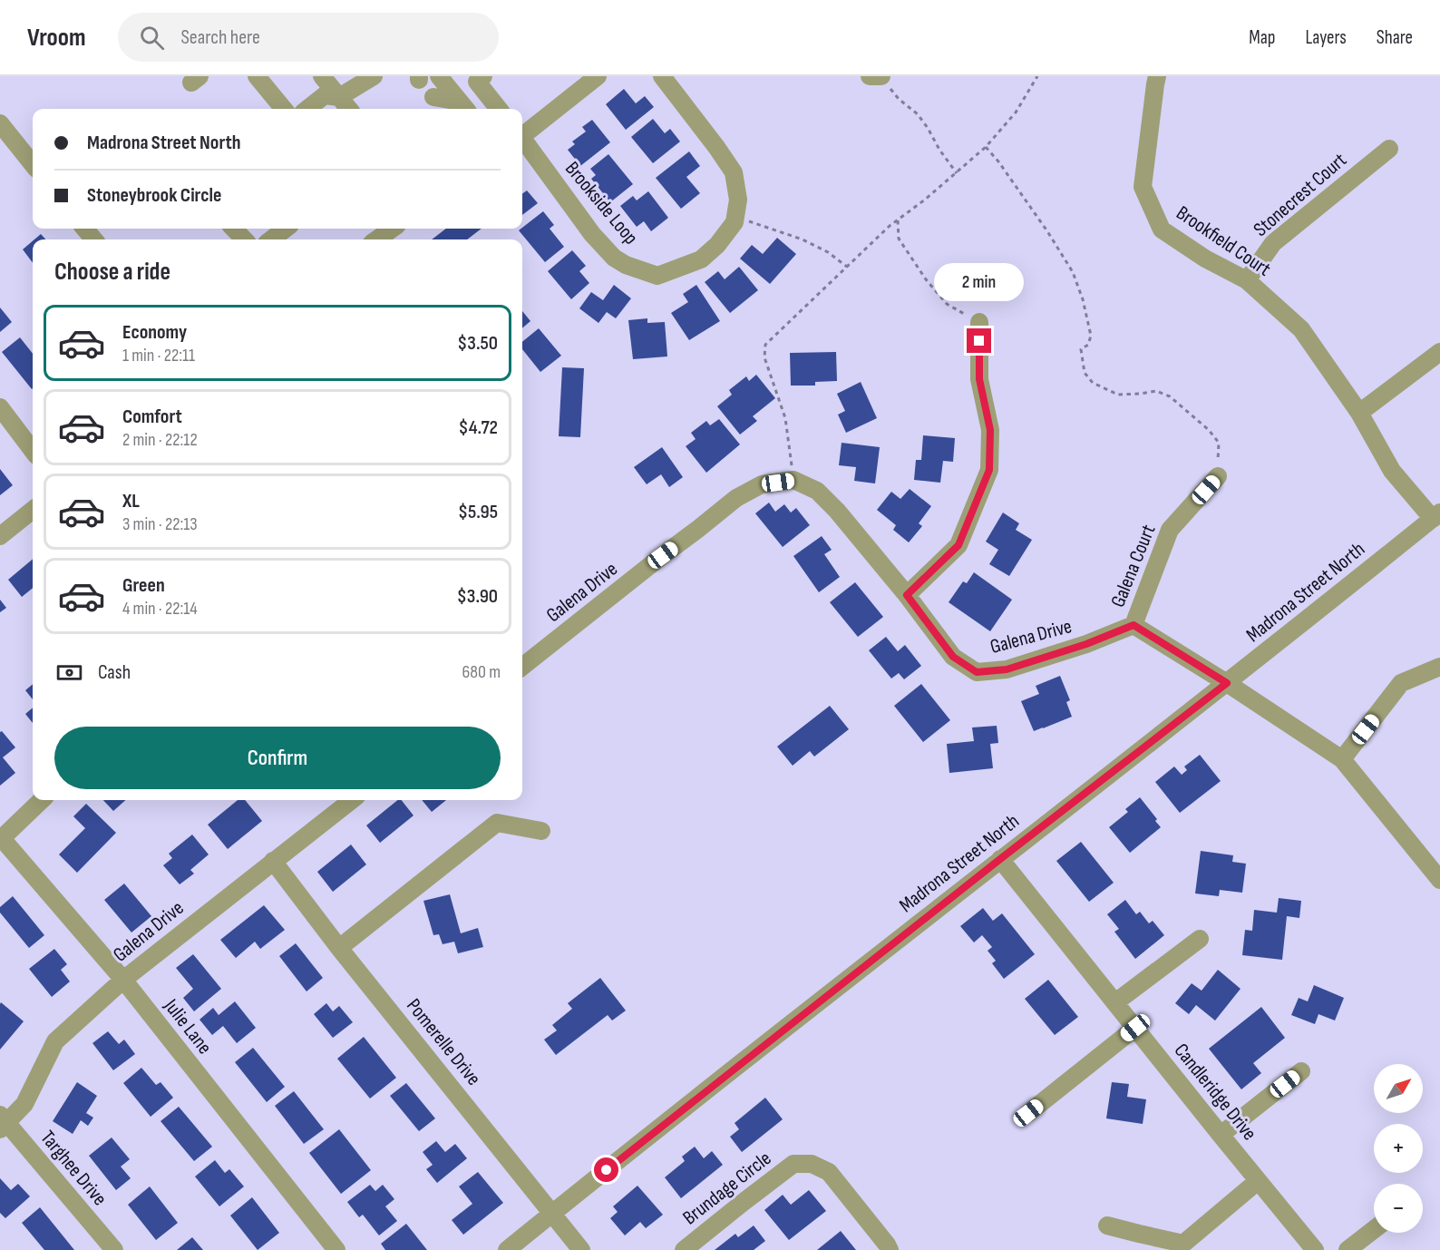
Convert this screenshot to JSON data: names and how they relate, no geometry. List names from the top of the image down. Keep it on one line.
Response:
{"streets":{"street":["Stonecrest Court","Brookside Loop","Brookfield Court","Galena Court","Galena Drive","Madrona Street North","Julie Lane","Pomerelle Drive","Candleridge Drive","Targhee Drive","Brundage Circle"]},"crossings":[["Stonecrest Court","Brookfield Court"],["Brookfield Court","Madrona Street North"],["Galena Court","Galena Drive"],["Galena Drive","Julie Lane"],["Galena Drive","Pomerelle Drive"],["Galena Drive","Targhee Drive"],["Madrona Street North","Pomerelle Drive"],["Madrona Street North","Candleridge Drive"]],"north":"top right","page":{"header":"Vroom","search":"Search here","nav":["Map","Layers","Share"],"banner":["Madrona Street North","Stoneybrook Circle"],"heading":"Choose a ride","bubble":"2 min","list":[{"name":"Economy","note":"1 min · 22:11","value":"$3.50"},{"name":"Comfort","note":"2 min · 22:12","value":"$4.72"},{"name":"XL","note":"3 min · 22:13","value":"$5.95"},{"name":"Green","note":"4 min · 22:14","value":"$3.90"}],"pay":["Cash","680 m"],"buttons":"Confirm","map_buttons":["+","−"]}}
